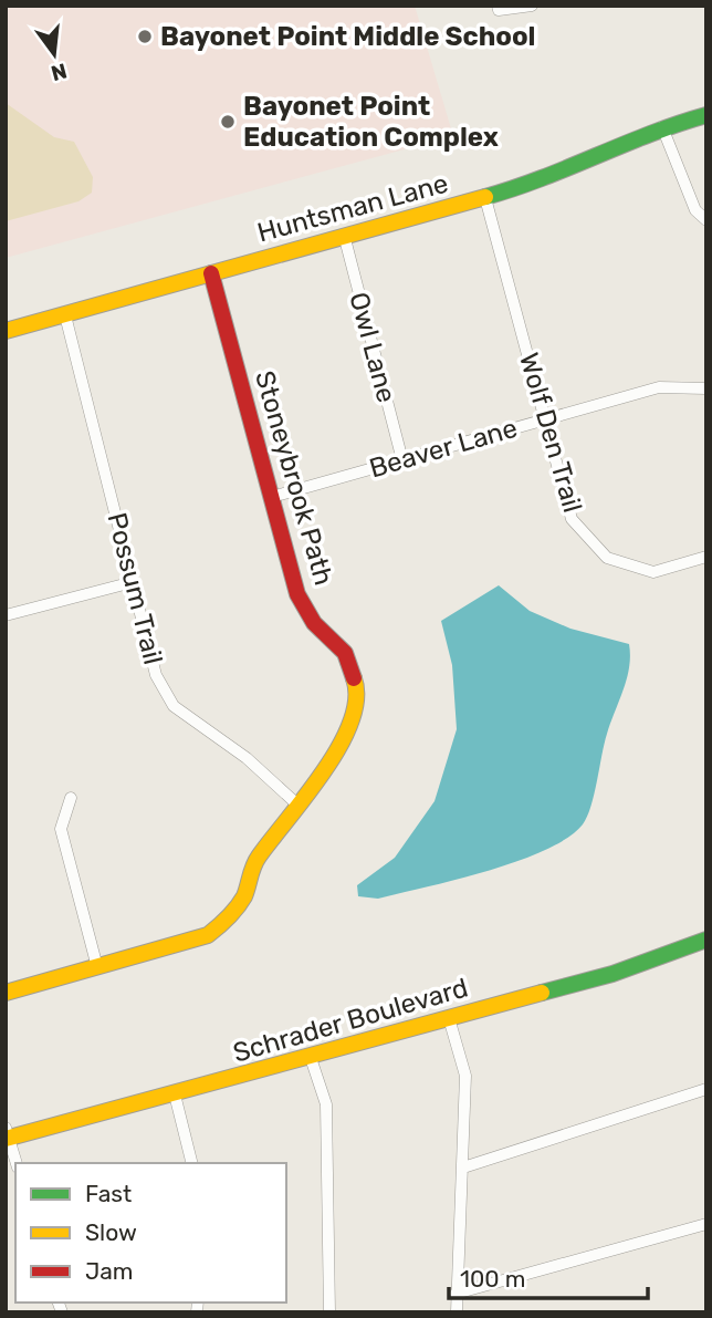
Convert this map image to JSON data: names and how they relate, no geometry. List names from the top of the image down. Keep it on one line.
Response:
{"streets":{"street":["Huntsman Lane","Owl Lane","Wolf Den Trail","Beaver Lane","Stoneybrook Path","Possum Trail","Schrader Boulevard"]},"crossings":[["Huntsman Lane","Owl Lane"],["Huntsman Lane","Wolf Den Trail"],["Huntsman Lane","Stoneybrook Path"],["Huntsman Lane","Possum Trail"],["Owl Lane","Beaver Lane"],["Wolf Den Trail","Beaver Lane"],["Beaver Lane","Stoneybrook Path"],["Stoneybrook Path","Possum Trail"]],"places":["Bayonet Point Middle School","Bayonet Point Education Complex"],"legend":["Fast","Slow","Jam"],"scale_bar":"100 m","north":"bottom"}
